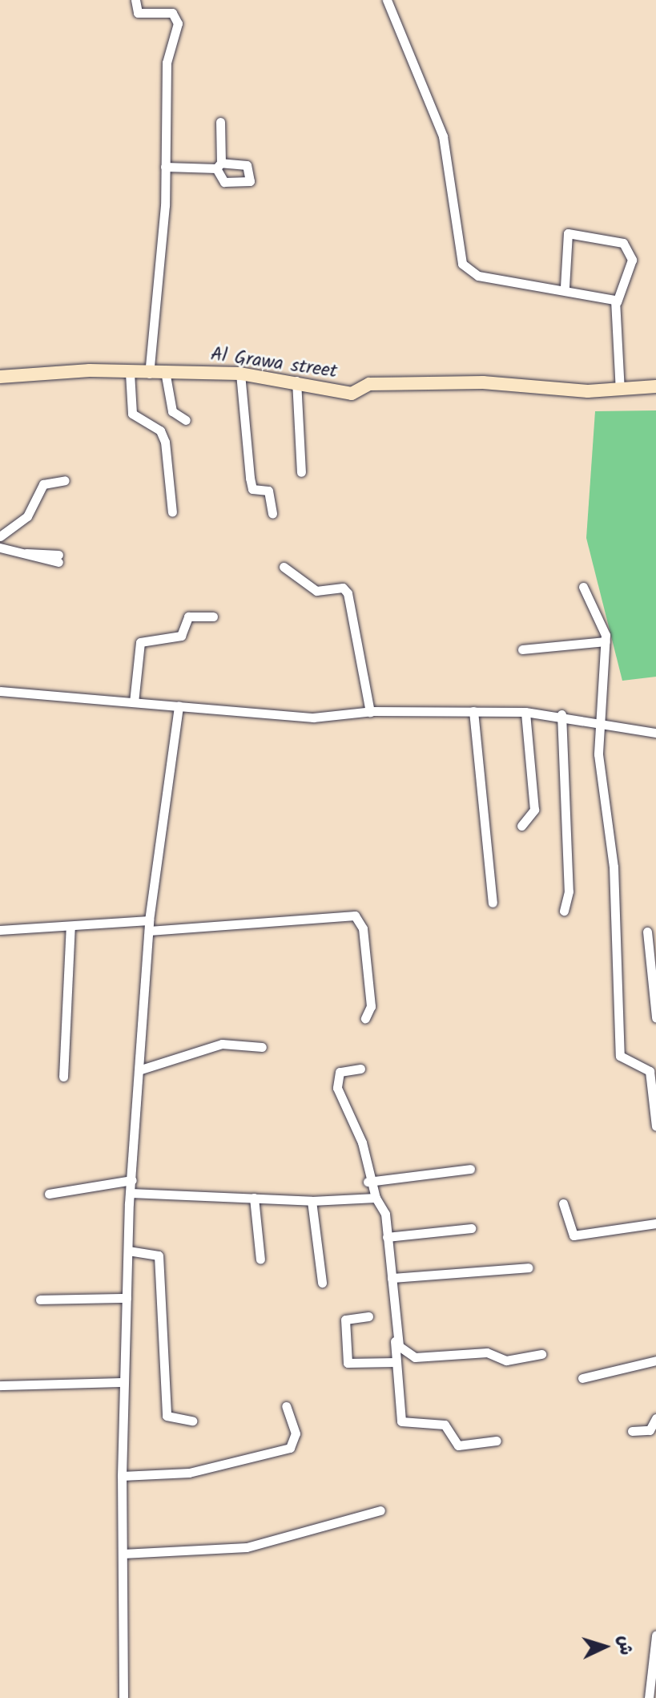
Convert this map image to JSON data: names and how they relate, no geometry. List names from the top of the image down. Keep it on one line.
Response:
{"streets":{"street":["Al Grawa street"]},"north":"right"}
